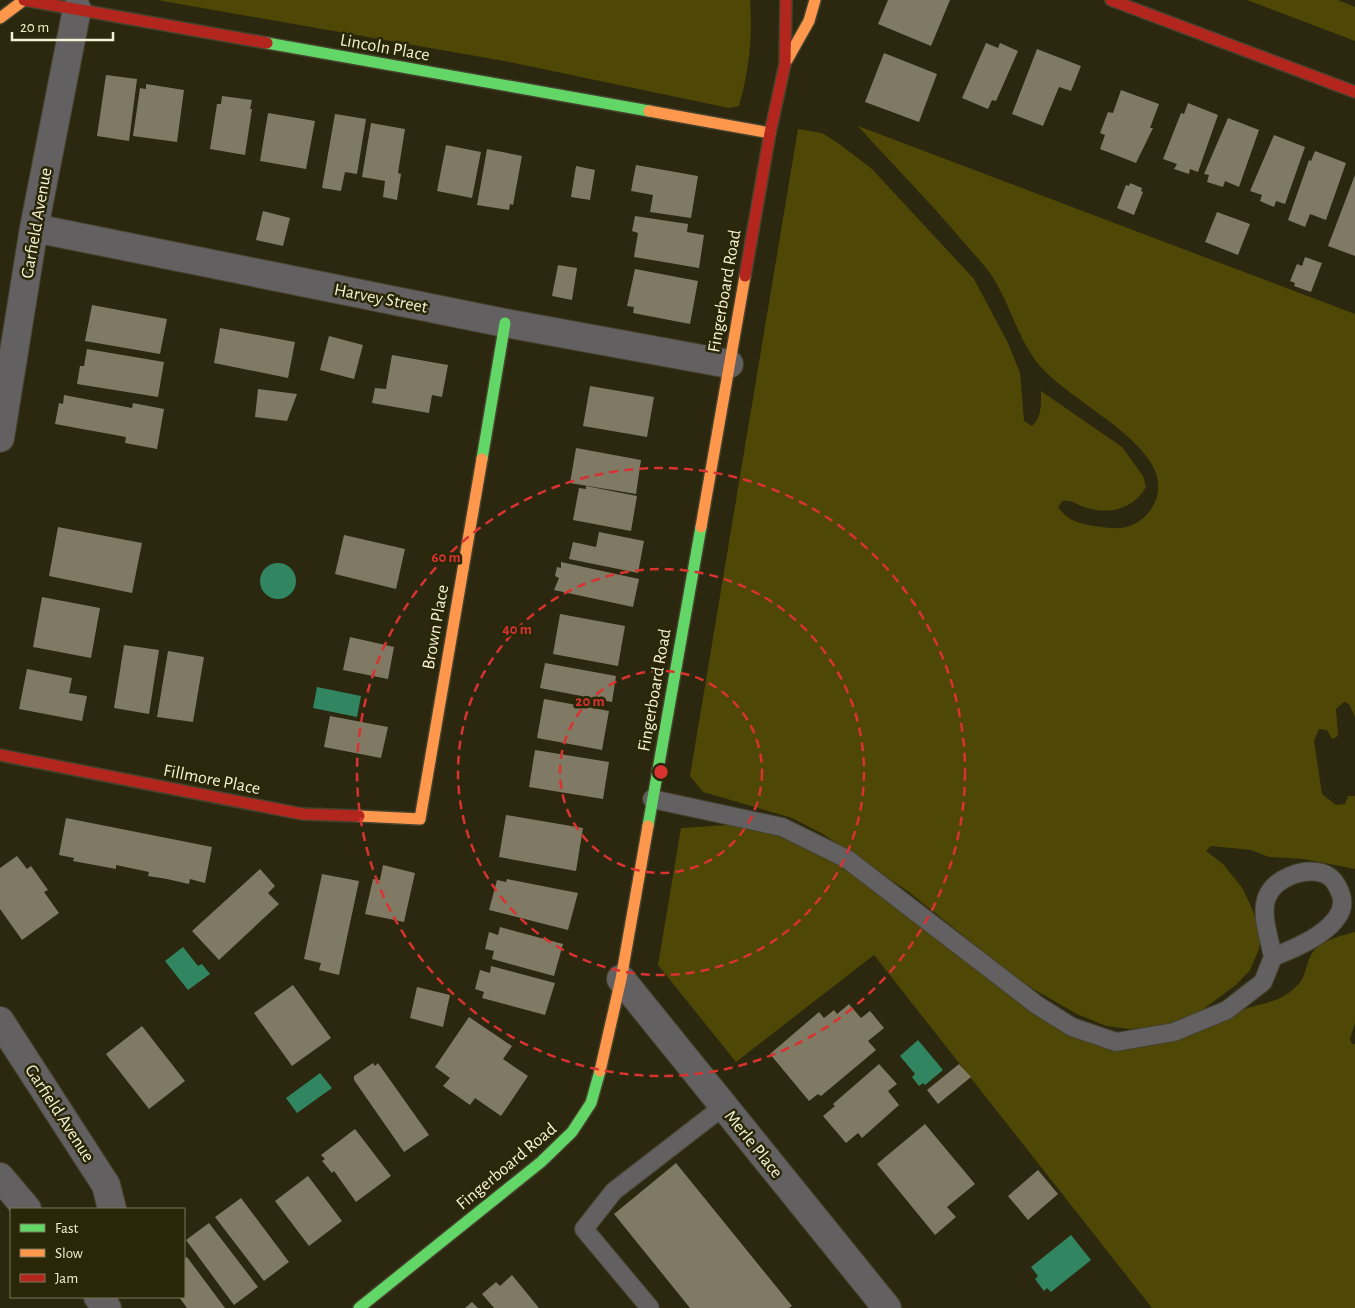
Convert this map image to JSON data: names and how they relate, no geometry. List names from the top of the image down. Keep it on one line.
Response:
{"streets":{"street":["Lincoln Place","Garfield Avenue","Fingerboard Road","Harvey Street","Brown Place","Fillmore Place","Merle Place"]},"crossings":[["Lincoln Place","Garfield Avenue"],["Lincoln Place","Fingerboard Road"],["Garfield Avenue","Harvey Street"],["Fingerboard Road","Harvey Street"],["Fingerboard Road","Merle Place"],["Harvey Street","Brown Place"],["Brown Place","Fillmore Place"]],"legend":["Fast","Slow","Jam"],"scale_bar":"20 m","rings":["60 m","40 m","20 m"]}
